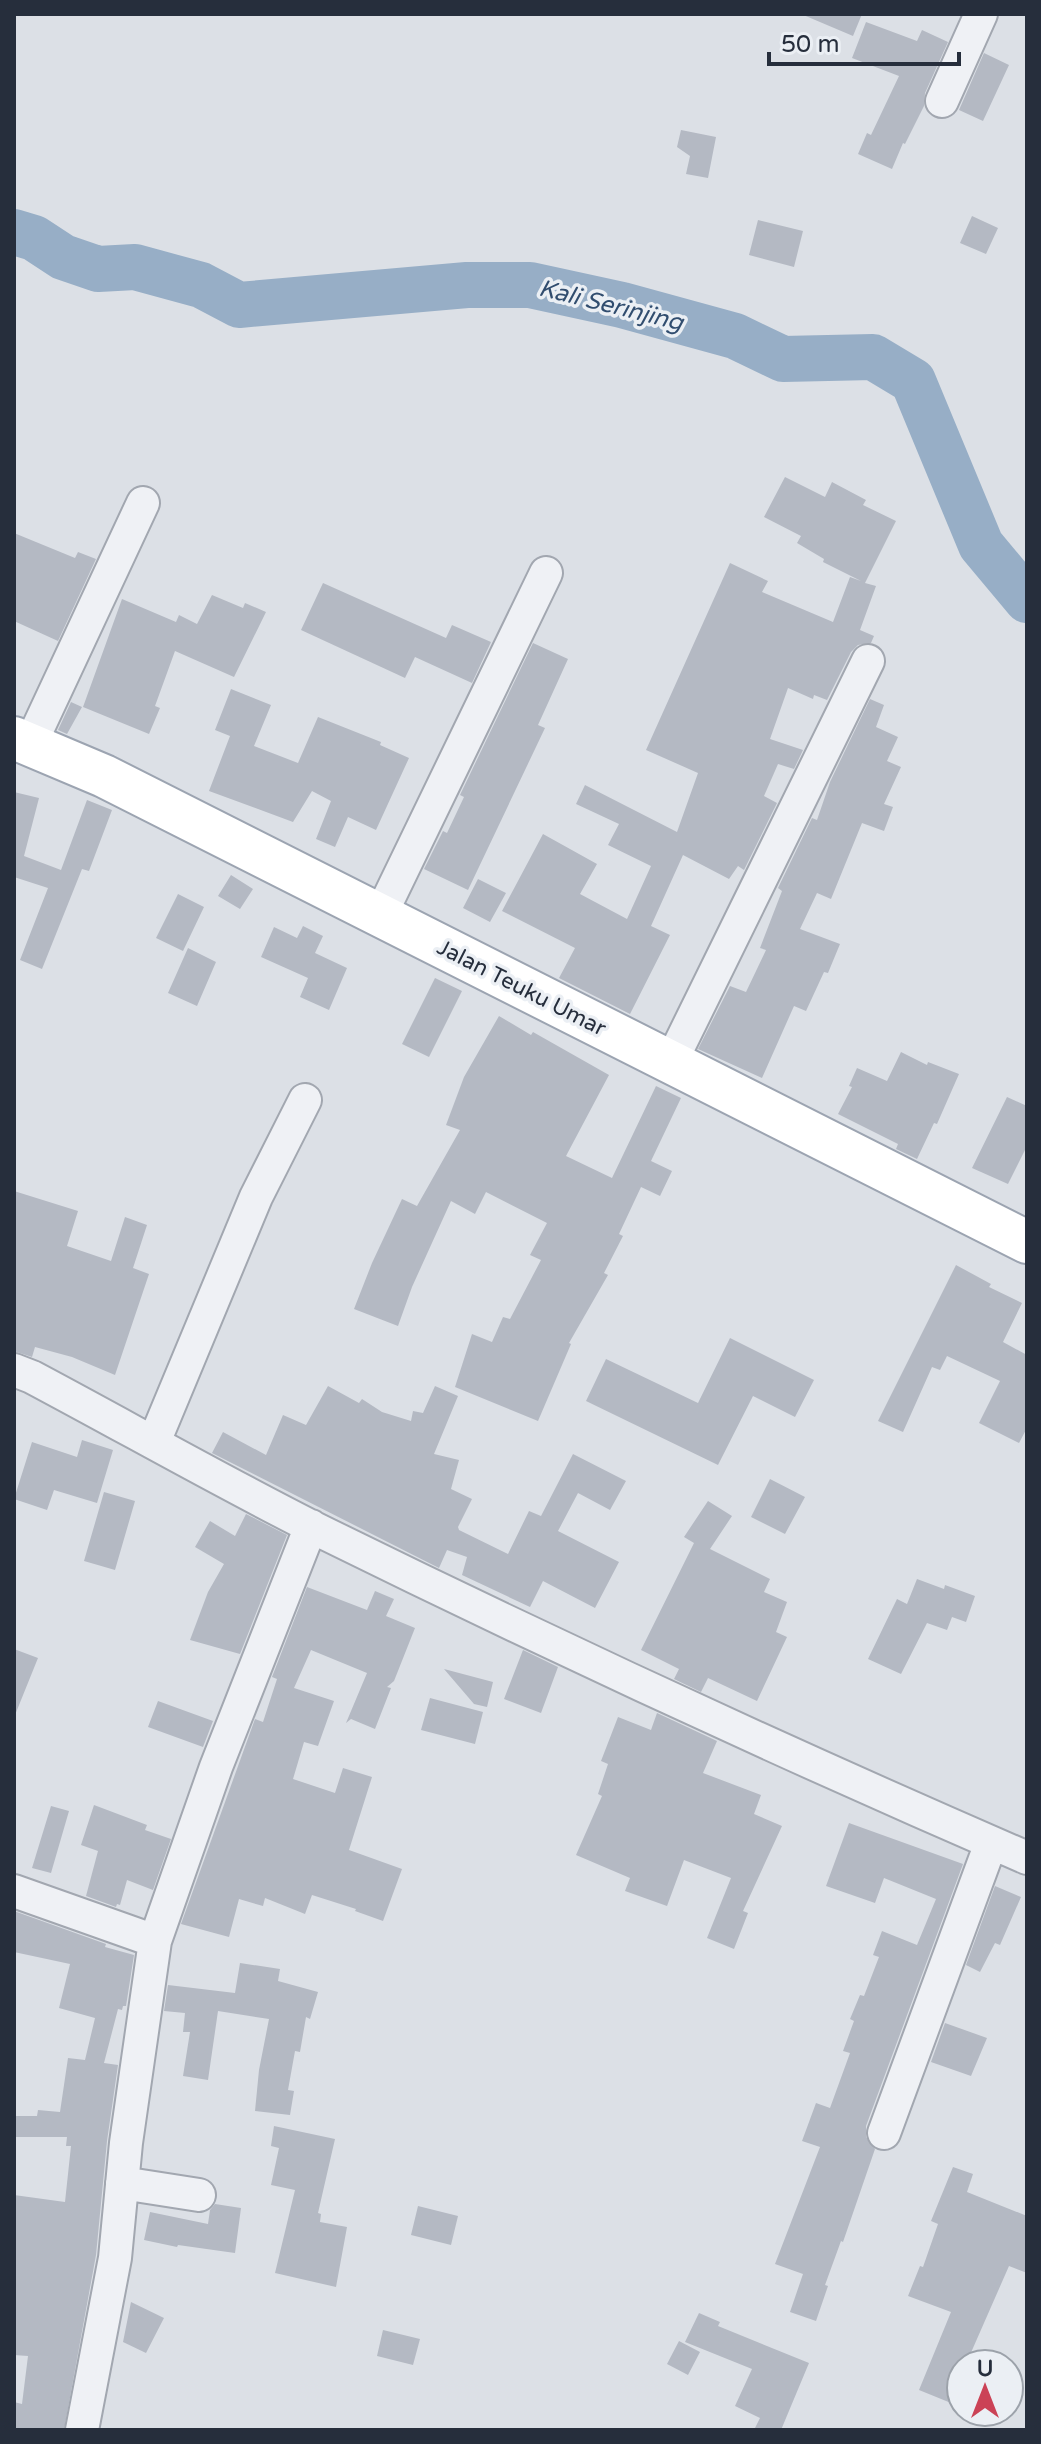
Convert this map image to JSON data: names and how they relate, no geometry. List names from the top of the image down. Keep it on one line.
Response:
{"streets":{"main road":["Jalan Teuku Umar"]},"water":["Kali Serinjing"],"scale_bar":"50 m","north":"top"}
